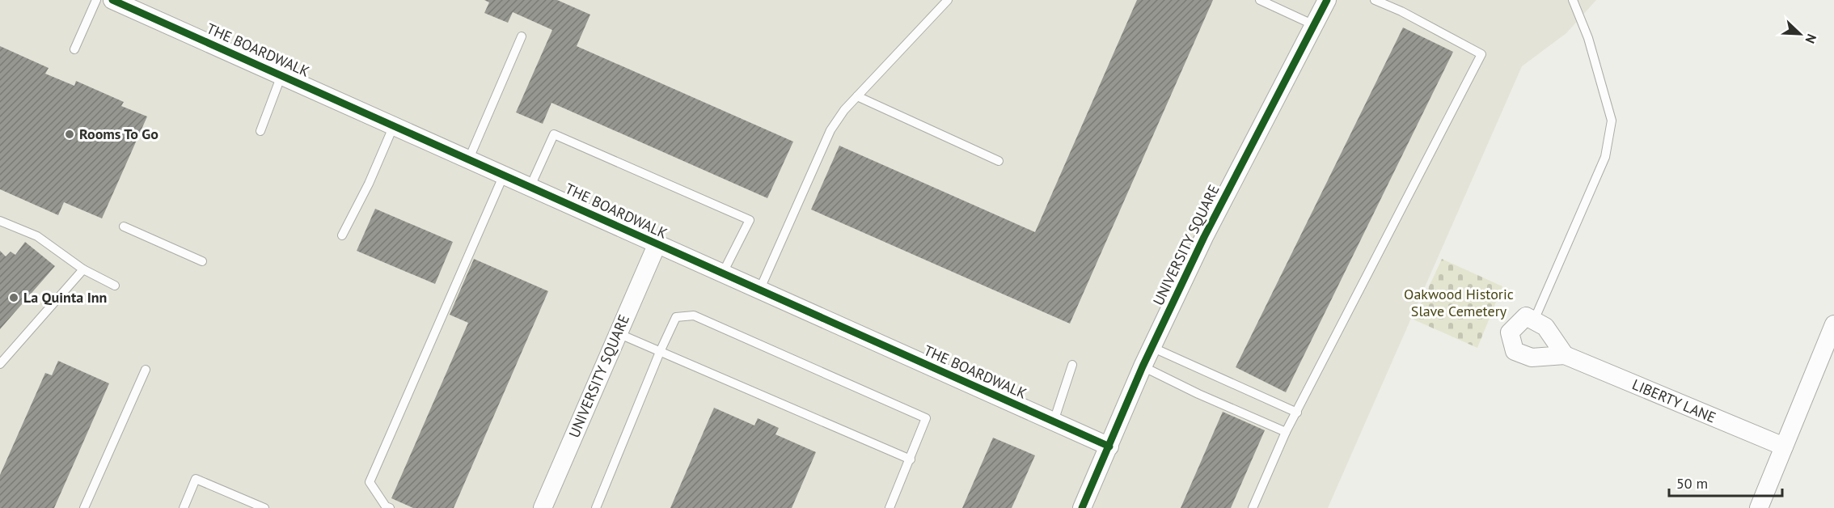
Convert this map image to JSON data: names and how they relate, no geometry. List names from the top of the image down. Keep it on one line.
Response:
{"streets":{"street":["THE BOARDWALK","UNIVERSITY SQUARE","LIBERTY LANE"]},"crossings":[["THE BOARDWALK","UNIVERSITY SQUARE"]],"parks":["Oakwood Historic Slave Cemetery"],"places":["Rooms To Go","La Quinta Inn"],"scale_bar":"50 m","north":"bottom right"}
